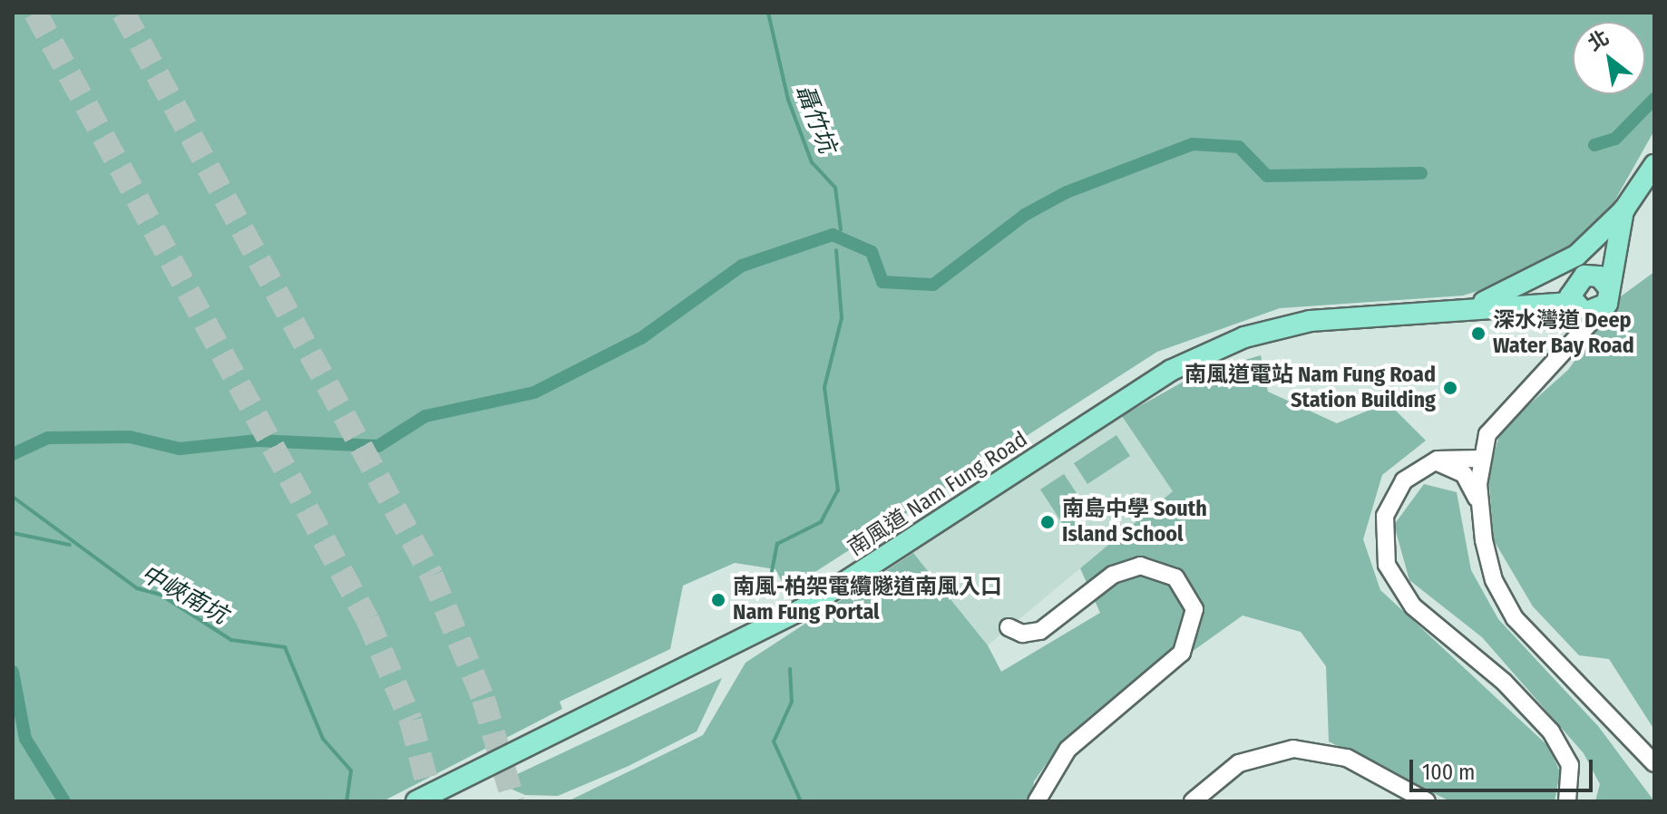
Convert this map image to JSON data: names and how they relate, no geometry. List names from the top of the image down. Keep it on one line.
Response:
{"streets":{"main road":["南風道 Nam Fung Road"]},"water":["聶竹坑","中峽南坑"],"places":["深水灣道 Deep Water Bay Road","南風道電站 Nam Fung Road Station Building","南島中學 South Island School","南風-柏架電纜隧道南風入口 Nam Fung Portal"],"scale_bar":"100 m","north":"top left"}
